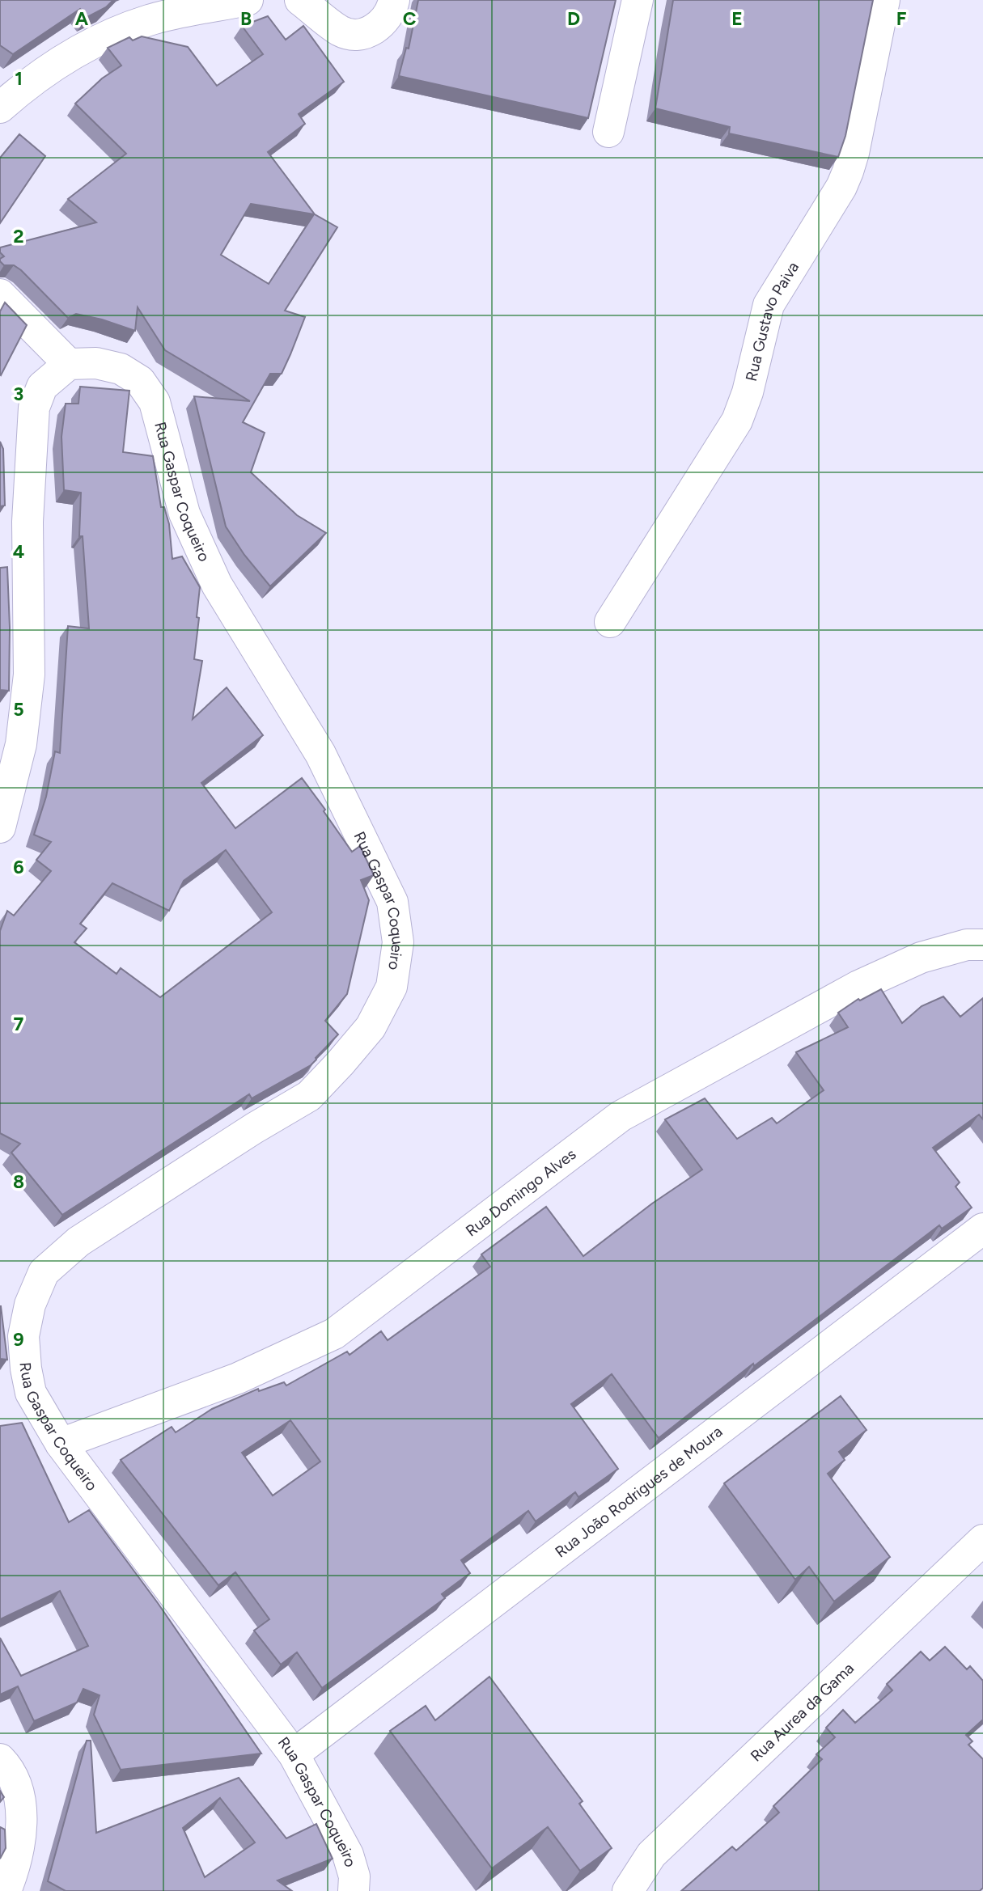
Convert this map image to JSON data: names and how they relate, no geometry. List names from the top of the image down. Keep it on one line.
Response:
{"streets":{"street":["Rua Gustavo Paiva","Rua Gaspar Coqueiro","Rua Domingo Alves","Rua João Rodrigues de Moura","Rua Aurea da Gama"]},"crossings":[["Rua Gaspar Coqueiro","Rua Domingo Alves"],["Rua Gaspar Coqueiro","Rua João Rodrigues de Moura"]],"grid":{"columns":["A","B","C","D","E","F"],"rows":["1","2","3","4","5","6","7","8","9"]}}
